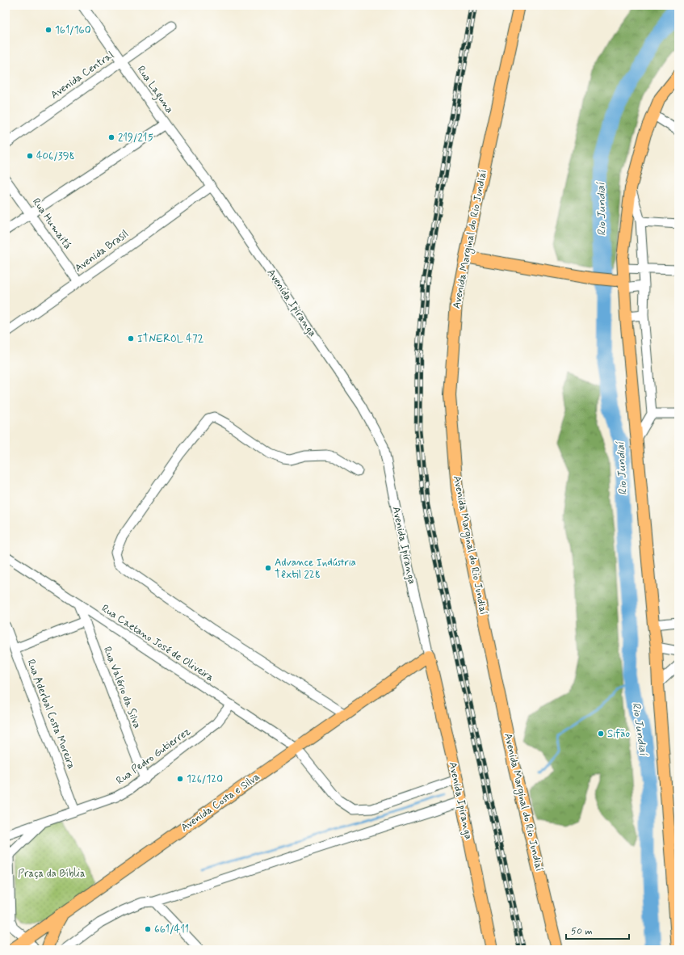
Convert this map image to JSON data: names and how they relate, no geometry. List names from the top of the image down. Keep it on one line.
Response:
{"streets":{"main road":["Avenida Marginal do Rio Jundiaí","Avenida Ipiranga","Avenida Costa e Silva"],"street":["Avenida Central","Rua Laguna","Rua Humaitá","Avenida Brasil","Rua Caetano José de Oliveira","Rua Valério da Silva","Rua Aderbal Costa Moreira","Rua Pedro Gutierrez"]},"crossings":[["Avenida Central","Rua Laguna"],["Rua Laguna","Avenida Brasil"],["Rua Laguna","Avenida Ipiranga"],["Rua Humaitá","Avenida Brasil"],["Avenida Brasil","Avenida Ipiranga"],["Avenida Ipiranga","Rua Caetano José de Oliveira"],["Avenida Ipiranga","Avenida Costa e Silva"],["Rua Caetano José de Oliveira","Rua Valério da Silva"],["Rua Caetano José de Oliveira","Rua Pedro Gutierrez"],["Rua Caetano José de Oliveira","Avenida Costa e Silva"],["Rua Valério da Silva","Rua Pedro Gutierrez"],["Rua Aderbal Costa Moreira","Rua Pedro Gutierrez"]],"water":["Rio Jundiaí"],"parks":["Praça da Bíblia"],"places":["161/160","219/215","406/398","ITNEROL 472","Advance Indústria Têxtil 228","Sifão","126/120","661/411"],"scale_bar":"50 m"}
